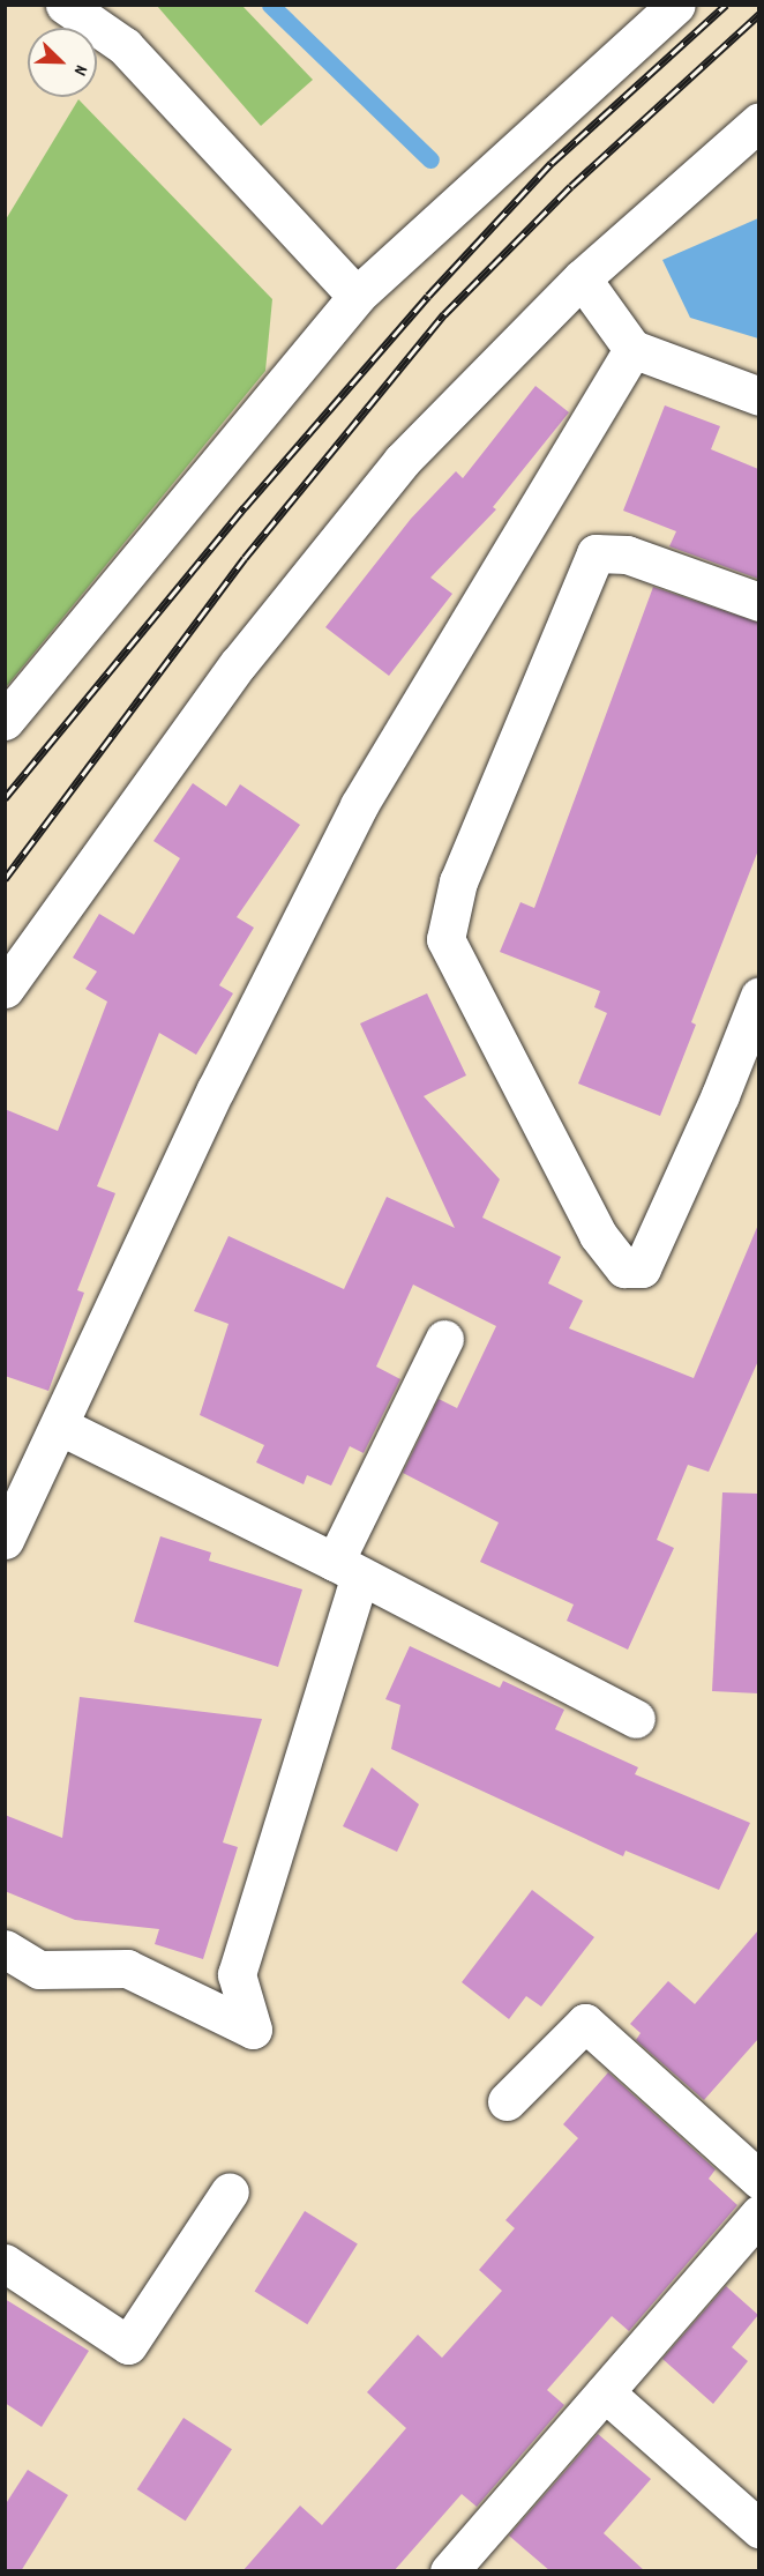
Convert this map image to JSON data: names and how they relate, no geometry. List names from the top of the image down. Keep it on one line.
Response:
{"north":"bottom right"}
